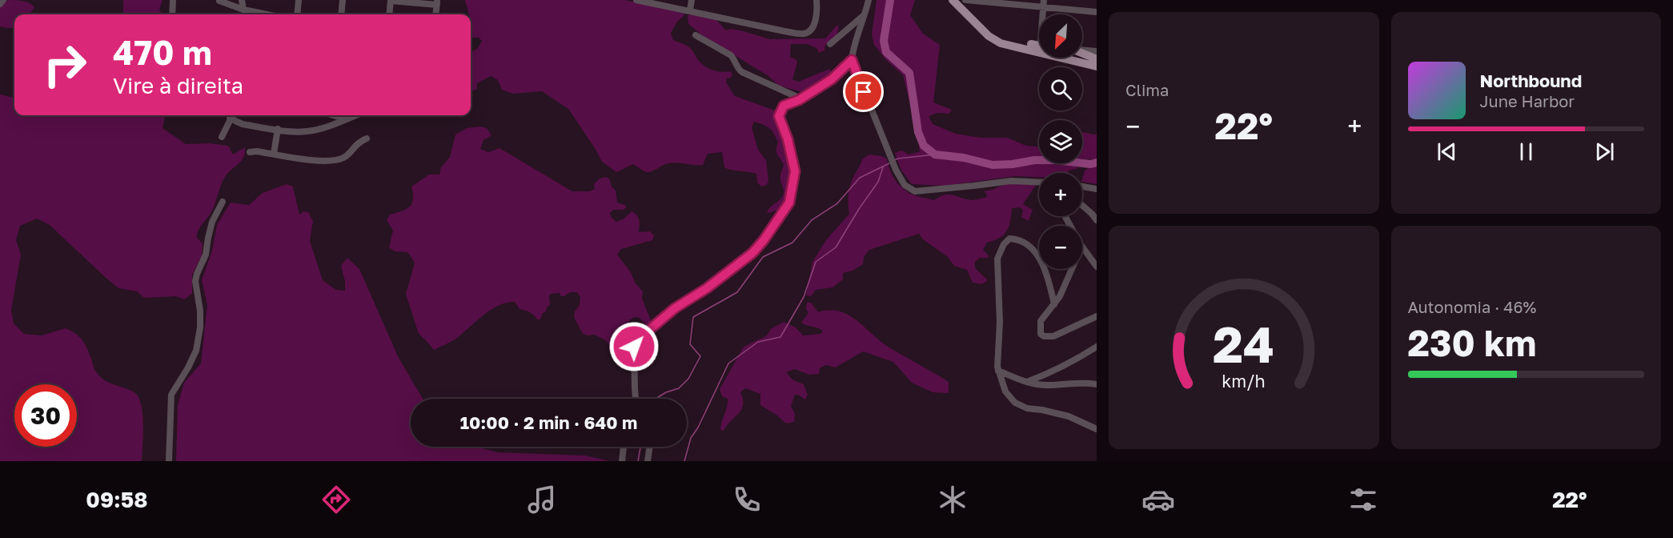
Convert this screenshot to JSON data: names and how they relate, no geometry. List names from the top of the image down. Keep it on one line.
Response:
{"north":"bottom left","page":{"tile":["Clima",["Autonomia · 46%","230 km"]],"map_buttons":["+","−"],"turn":["470 m","Vire à direita"],"song":["Northbound","June Harbor"],"heat":["−","22°","+"],"limit":"30","trip":"10:00 · 2 min · 640 m","tabs":["09:58","22°"],"gauge":["24","km/h"]}}
